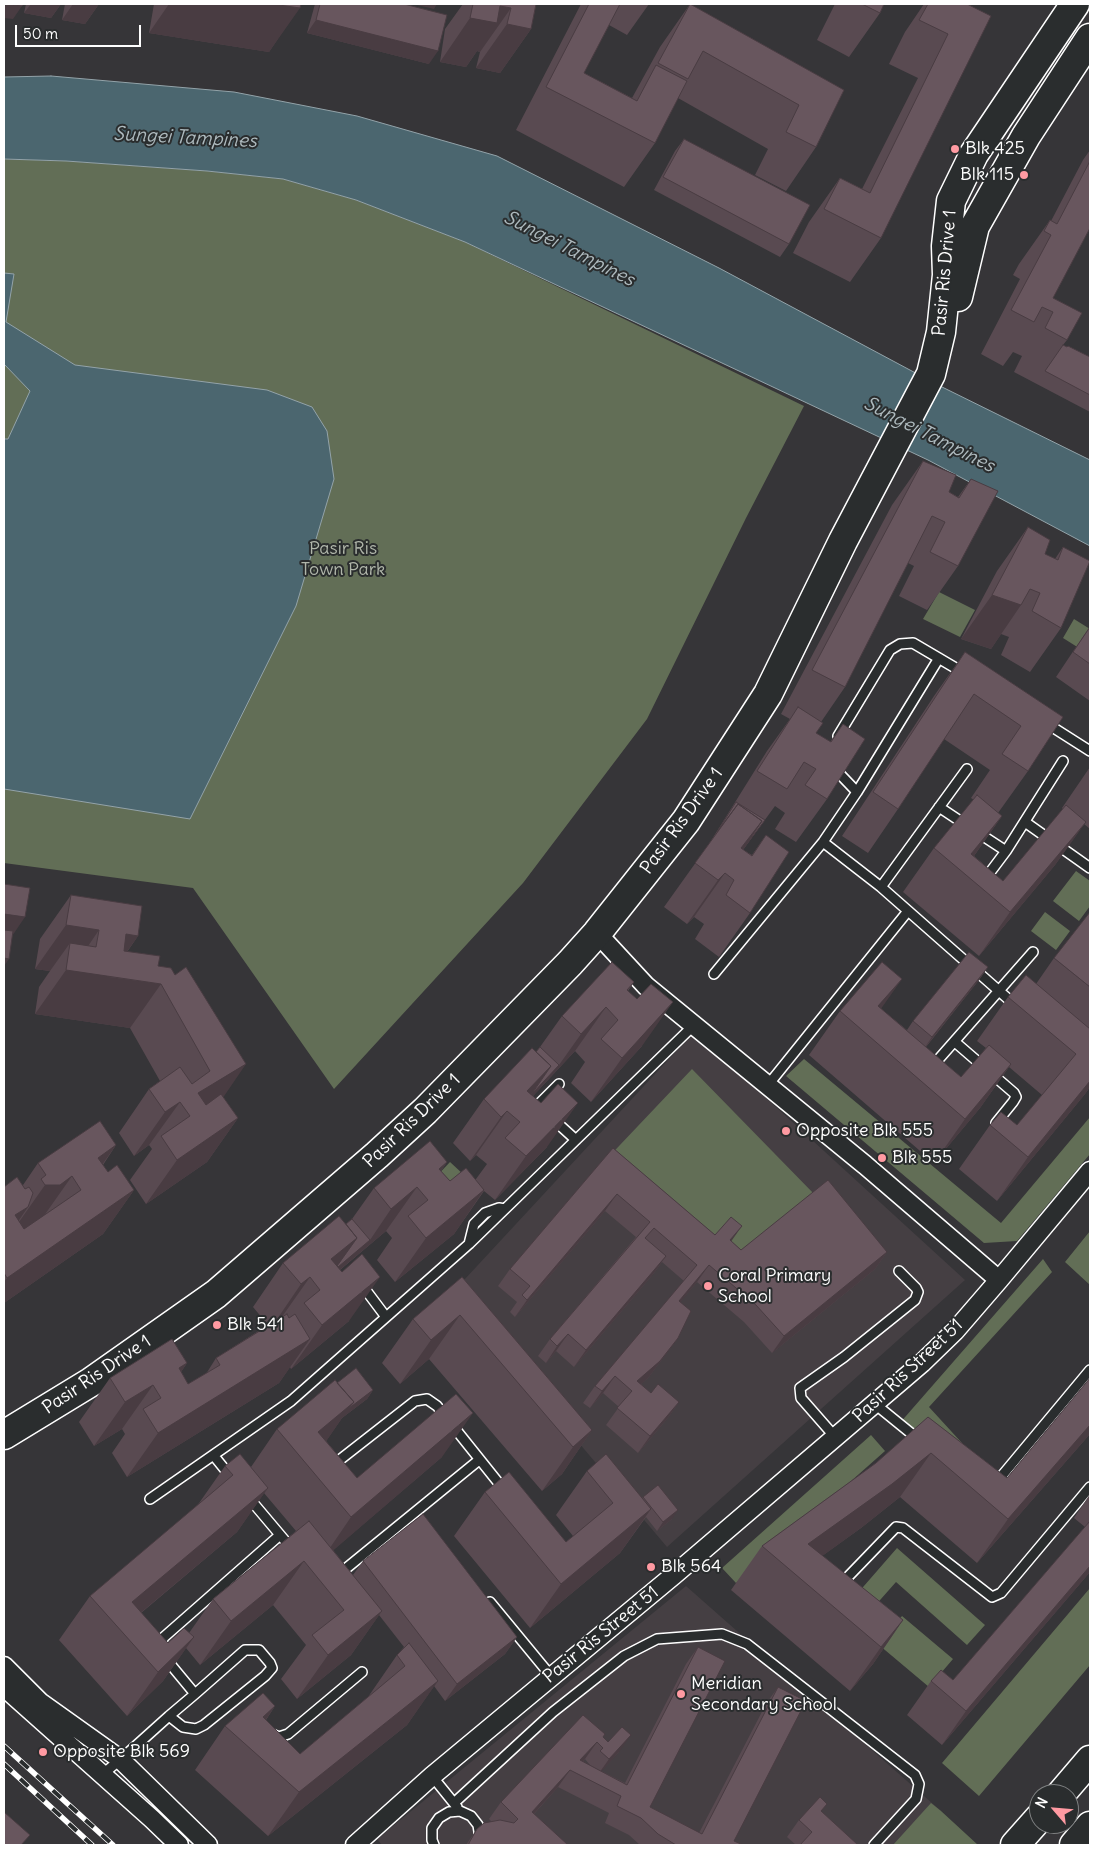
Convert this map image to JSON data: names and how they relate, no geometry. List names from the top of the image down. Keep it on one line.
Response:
{"streets":{"main road":["Pasir Ris Drive 1"],"street":["Pasir Ris Street 51"]},"water":["Sungei Tampines"],"parks":["Pasir Ris Town Park"],"places":["Blk 425","Blk 115","Opposite Blk 555","Blk 555","Coral Primary School","Blk 541","Blk 564","Meridian Secondary School","Opposite Blk 569"],"scale_bar":"50 m","north":"top left"}
